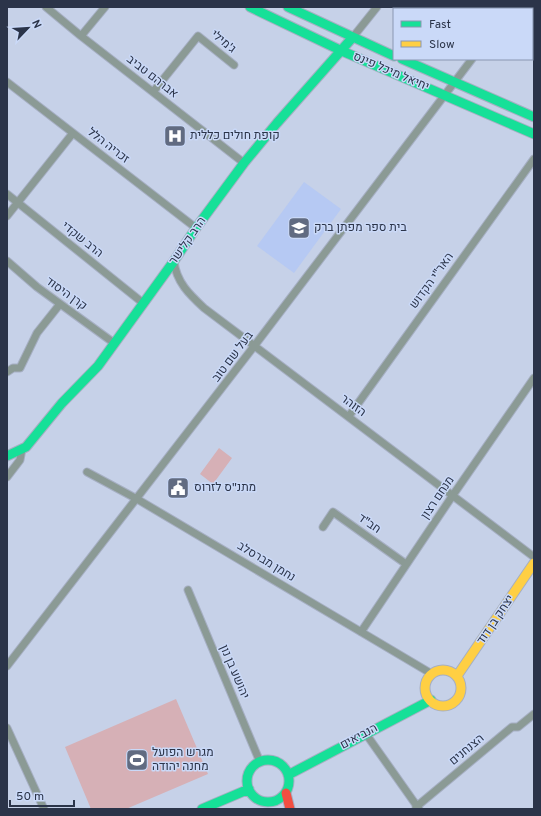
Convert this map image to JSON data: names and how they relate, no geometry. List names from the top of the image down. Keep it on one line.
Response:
{"streets":{"street":["ג'מילי","יחיאל מיכל פינס","אברהם טביב","זכריה הלל","הרב שקדי","הרב קלישר","האר\"י הקדוש","קרן היסוד","בעל שם טוב","הזוהר","מנחם רצון","חב\"ד","נחמן מברסלב","יצחק בן דוד","יהושע בן נון","הנביאים","הצנחנים"]},"crossings":[["ג'מילי","אברהם טביב"],["יחיאל מיכל פינס","הרב קלישר"],["יחיאל מיכל פינס","בעל שם טוב"],["אברהם טביב","הרב קלישר"],["זכריה הלל","הרב קלישר"],["הרב שקדי","הרב קלישר"],["הרב קלישר","קרן היסוד"],["הרב קלישר","הזוהר"],["האר\"י הקדוש","הזוהר"],["בעל שם טוב","הזוהר"],["בעל שם טוב","נחמן מברסלב"],["הזוהר","מנחם רצון"],["מנחם רצון","חב\"ד"],["מנחם רצון","נחמן מברסלב"],["נחמן מברסלב","יצחק בן דוד"],["נחמן מברסלב","הנביאים"],["יצחק בן דוד","הנביאים"],["יהושע בן נון","הנביאים"]],"places":{"hospital":["קופת חולים כללית"],"school or university":["בית ספר מפתן ברק"],"public building":["מתנ\"ס לזרוס"],"sports":["מגרש הפועל מחנה יהודה"]},"legend":["Fast","Slow"],"scale_bar":"50 m","north":"top right"}
